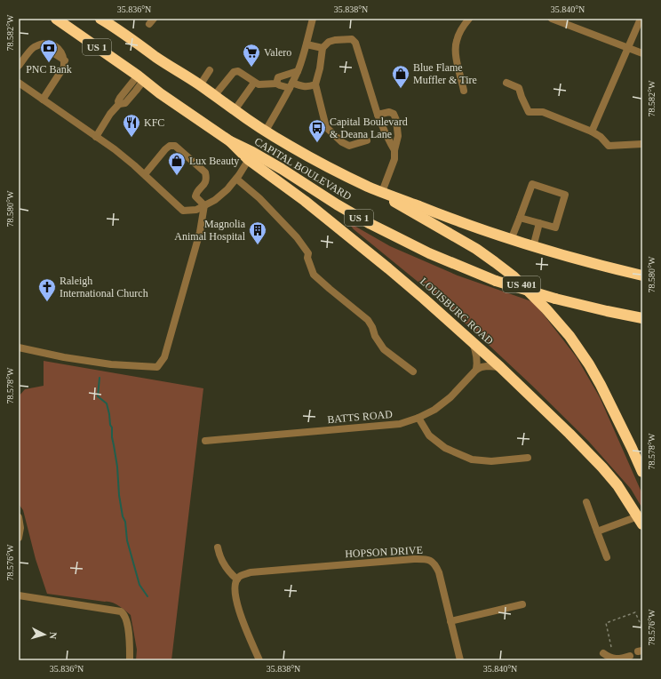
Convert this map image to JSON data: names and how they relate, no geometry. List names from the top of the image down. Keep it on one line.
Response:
{"streets":{"highway":["US 1","CAPITAL BOULEVARD","US 401","LOUISBURG ROAD"],"street":["BATTS ROAD","HOPSON DRIVE"]},"crossings":[["CAPITAL BOULEVARD","US 401"],["CAPITAL BOULEVARD","LOUISBURG ROAD"]],"places":{"bank":["PNC Bank"],"supermarket":["Valero"],"shop":["Blue Flame Muffler & Tire","Lux Beauty"],"restaurant":["KFC"],"bus stop":["Capital Boulevard & Deana Lane"],"building":["Magnolia Animal Hospital"],"church":["Raleigh International Church"]},"north":"right","coordinates":["35.836°N","35.838°N","35.840°N","78.582°W","78.580°W","78.578°W","78.576°W"]}
